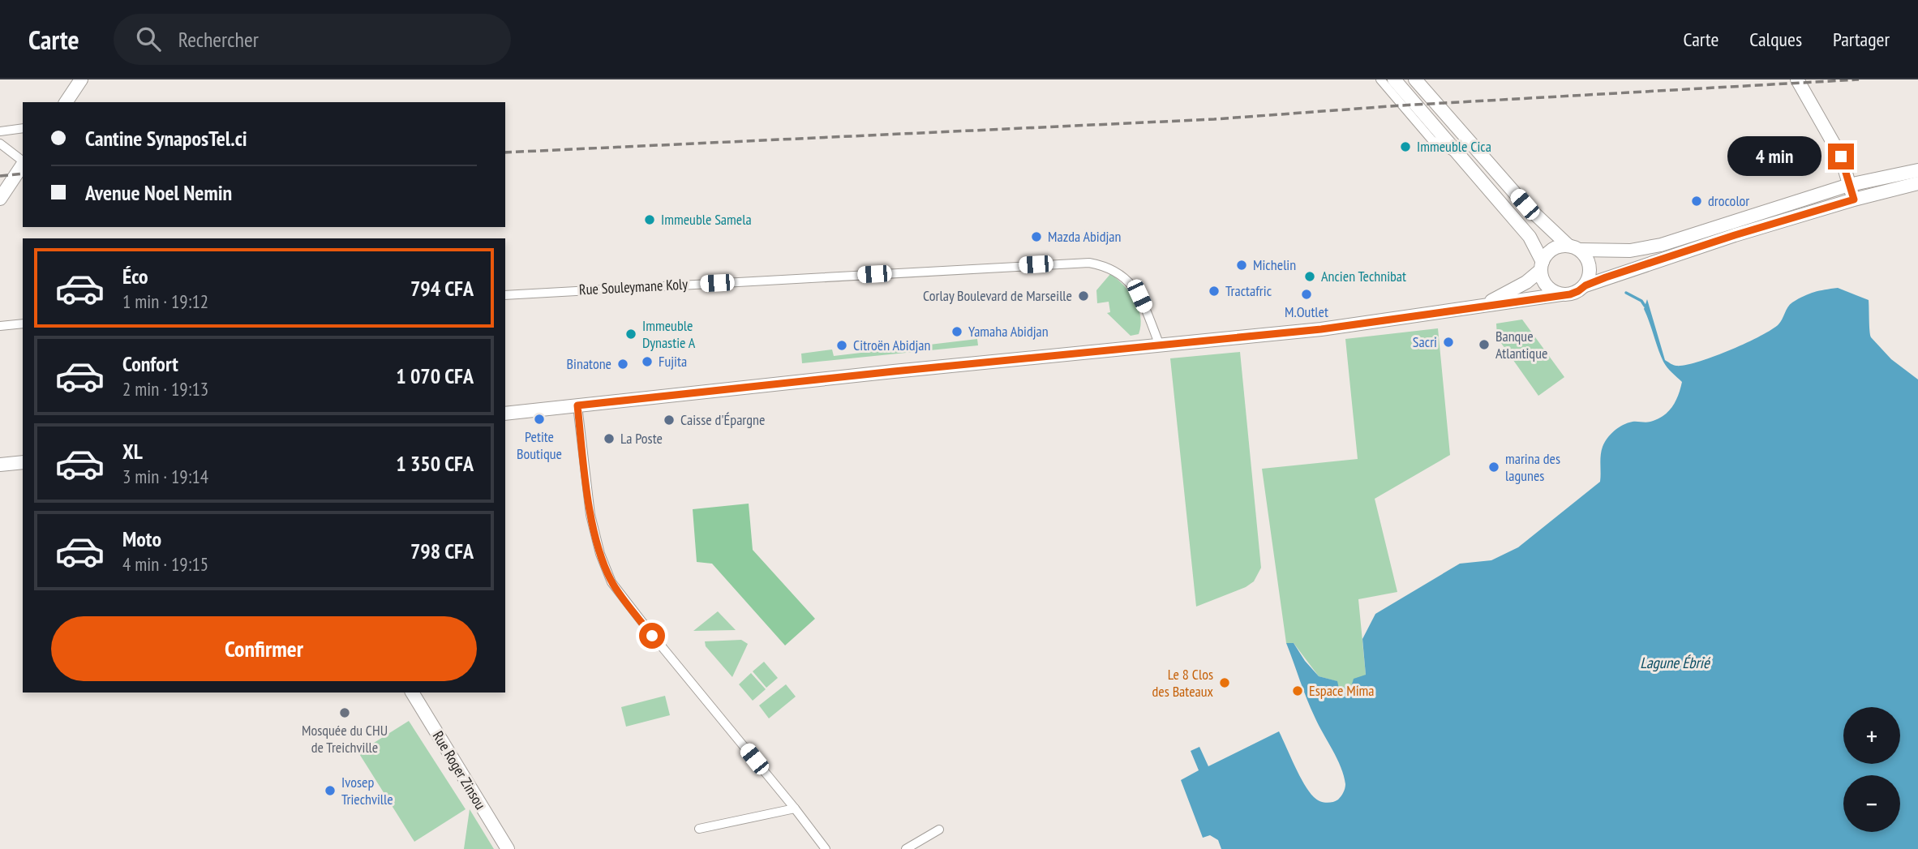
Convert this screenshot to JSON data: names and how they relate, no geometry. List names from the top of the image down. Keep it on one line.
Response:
{"streets":{"main road":["Rue Roger Zinsou"],"street":["Rue Souleymane Koly"]},"water":["Lagune Ébrié"],"places":["Immeuble Cica","drocolor","Immeuble Samela","Mazda Abidjan","Michelin","Ancien Technibat","Tractafric","M.Outlet","Corlay Boulevard de Marseille","Yamaha Abidjan","Immeuble Dynastie A","Sacri","Banque Atlantique","Citroën Abidjan","Fujita","Binatone","Petite Boutique","Caisse d'Épargne","La Poste","marina des lagunes","Le 8 Clos des Bateaux","Espace Mima","Mosquée du CHU de Treichville","Ivosep Triechville"],"page":{"header":"Carte","search":"Rechercher","nav":["Carte","Calques","Partager"],"banner":["Cantine SynaposTel.ci","Avenue Noel Nemin"],"bubble":"4 min","list":[{"name":"Éco","note":"1 min · 19:12","value":"794 CFA"},{"name":"Confort","note":"2 min · 19:13","value":"1 070 CFA"},{"name":"XL","note":"3 min · 19:14","value":"1 350 CFA"},{"name":"Moto","note":"4 min · 19:15","value":"798 CFA"}],"buttons":"Confirmer","map_buttons":["+","−"]}}
